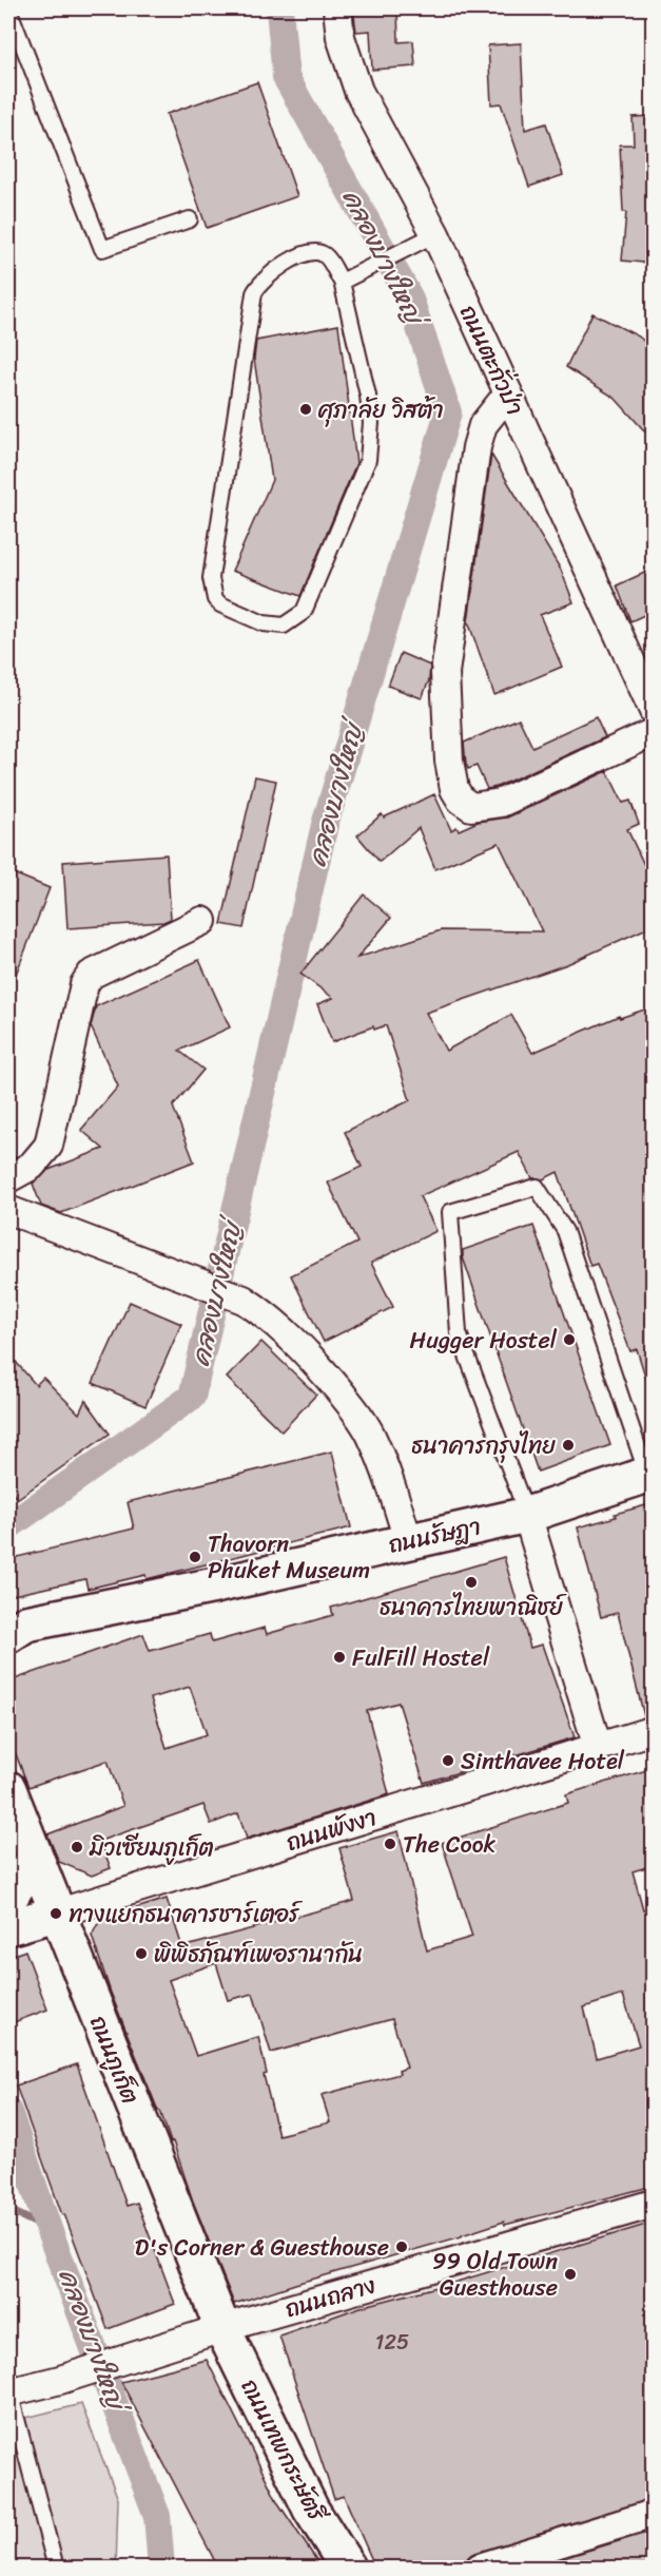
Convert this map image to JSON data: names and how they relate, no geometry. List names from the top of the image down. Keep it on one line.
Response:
{"streets":{"main road":["ถนนรัษฎา","ถนนพังงา","ถนนภูเก็ต","ถนนเทพกระษัตรี"],"street":["ถนนตะกั่วป่า","ถนนถลาง"]},"crossings":[["ถนนพังงา","ถนนภูเก็ต"],["ถนนภูเก็ต","ถนนถลาง"],["ถนนภูเก็ต","ถนนเทพกระษัตรี"],["ถนนถลาง","ถนนเทพกระษัตรี"]],"water":["คลองบางใหญ่"],"places":["ศุภาลัย วิสต้า","Hugger Hostel","ธนาคารกรุงไทย","Thavorn Phuket Museum","ธนาคารไทยพาณิชย์","FulFill Hostel","Sinthavee Hotel","The Cook","มิวเซียมภูเก็ต","ทางแยกธนาคารชาร์เตอร์","พิพิธภัณฑ์เพอรานากัน","D's Corner & Guesthouse","99 Old Town Guesthouse"],"house_numbers":["125"]}
